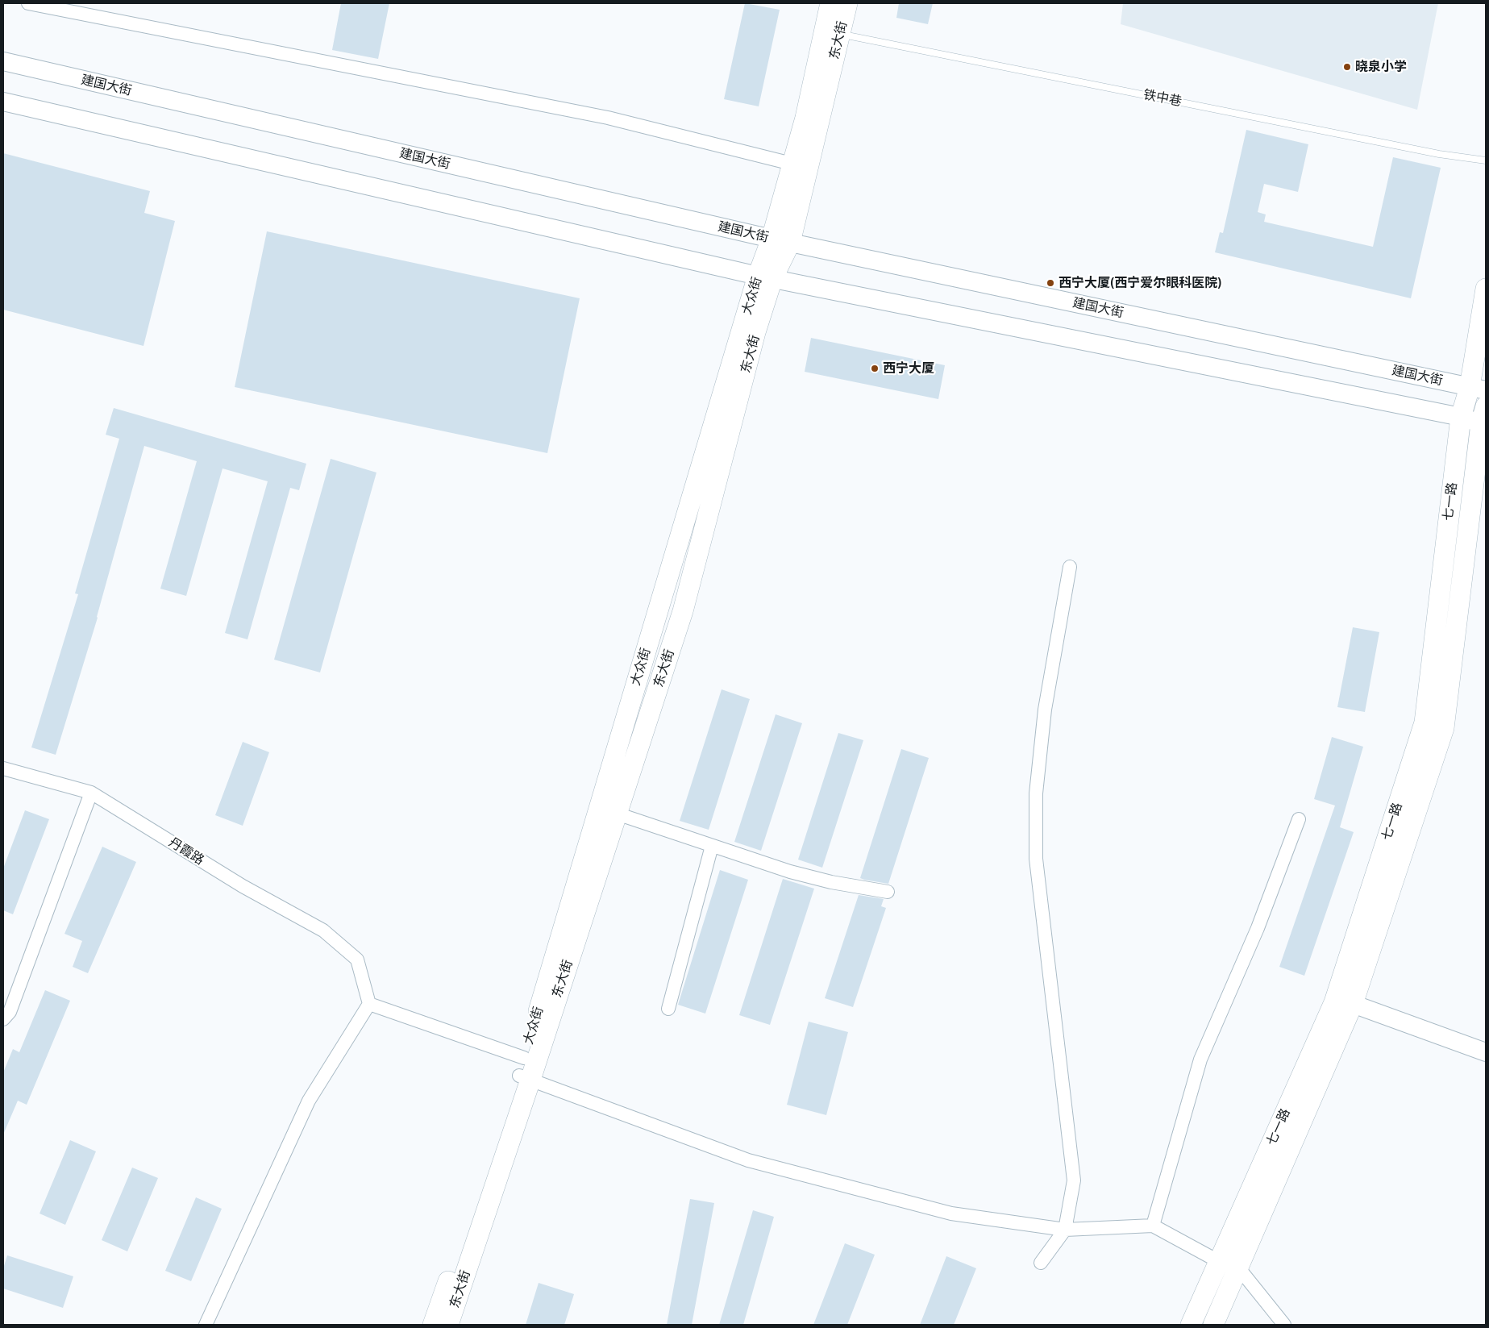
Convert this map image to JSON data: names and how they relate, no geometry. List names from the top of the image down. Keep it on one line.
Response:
{"streets":{"main road":["东大街","大众街","七一路"],"street":["建国大街","丹霞路"],"lane":["铁中巷"]},"crossings":[["东大街","建国大街"],["东大街","铁中巷"],["东大街","大众街"],["建国大街","七一路"]],"places":["晓泉小学","西宁大厦(西宁爱尔眼科医院)","西宁大厦"]}
